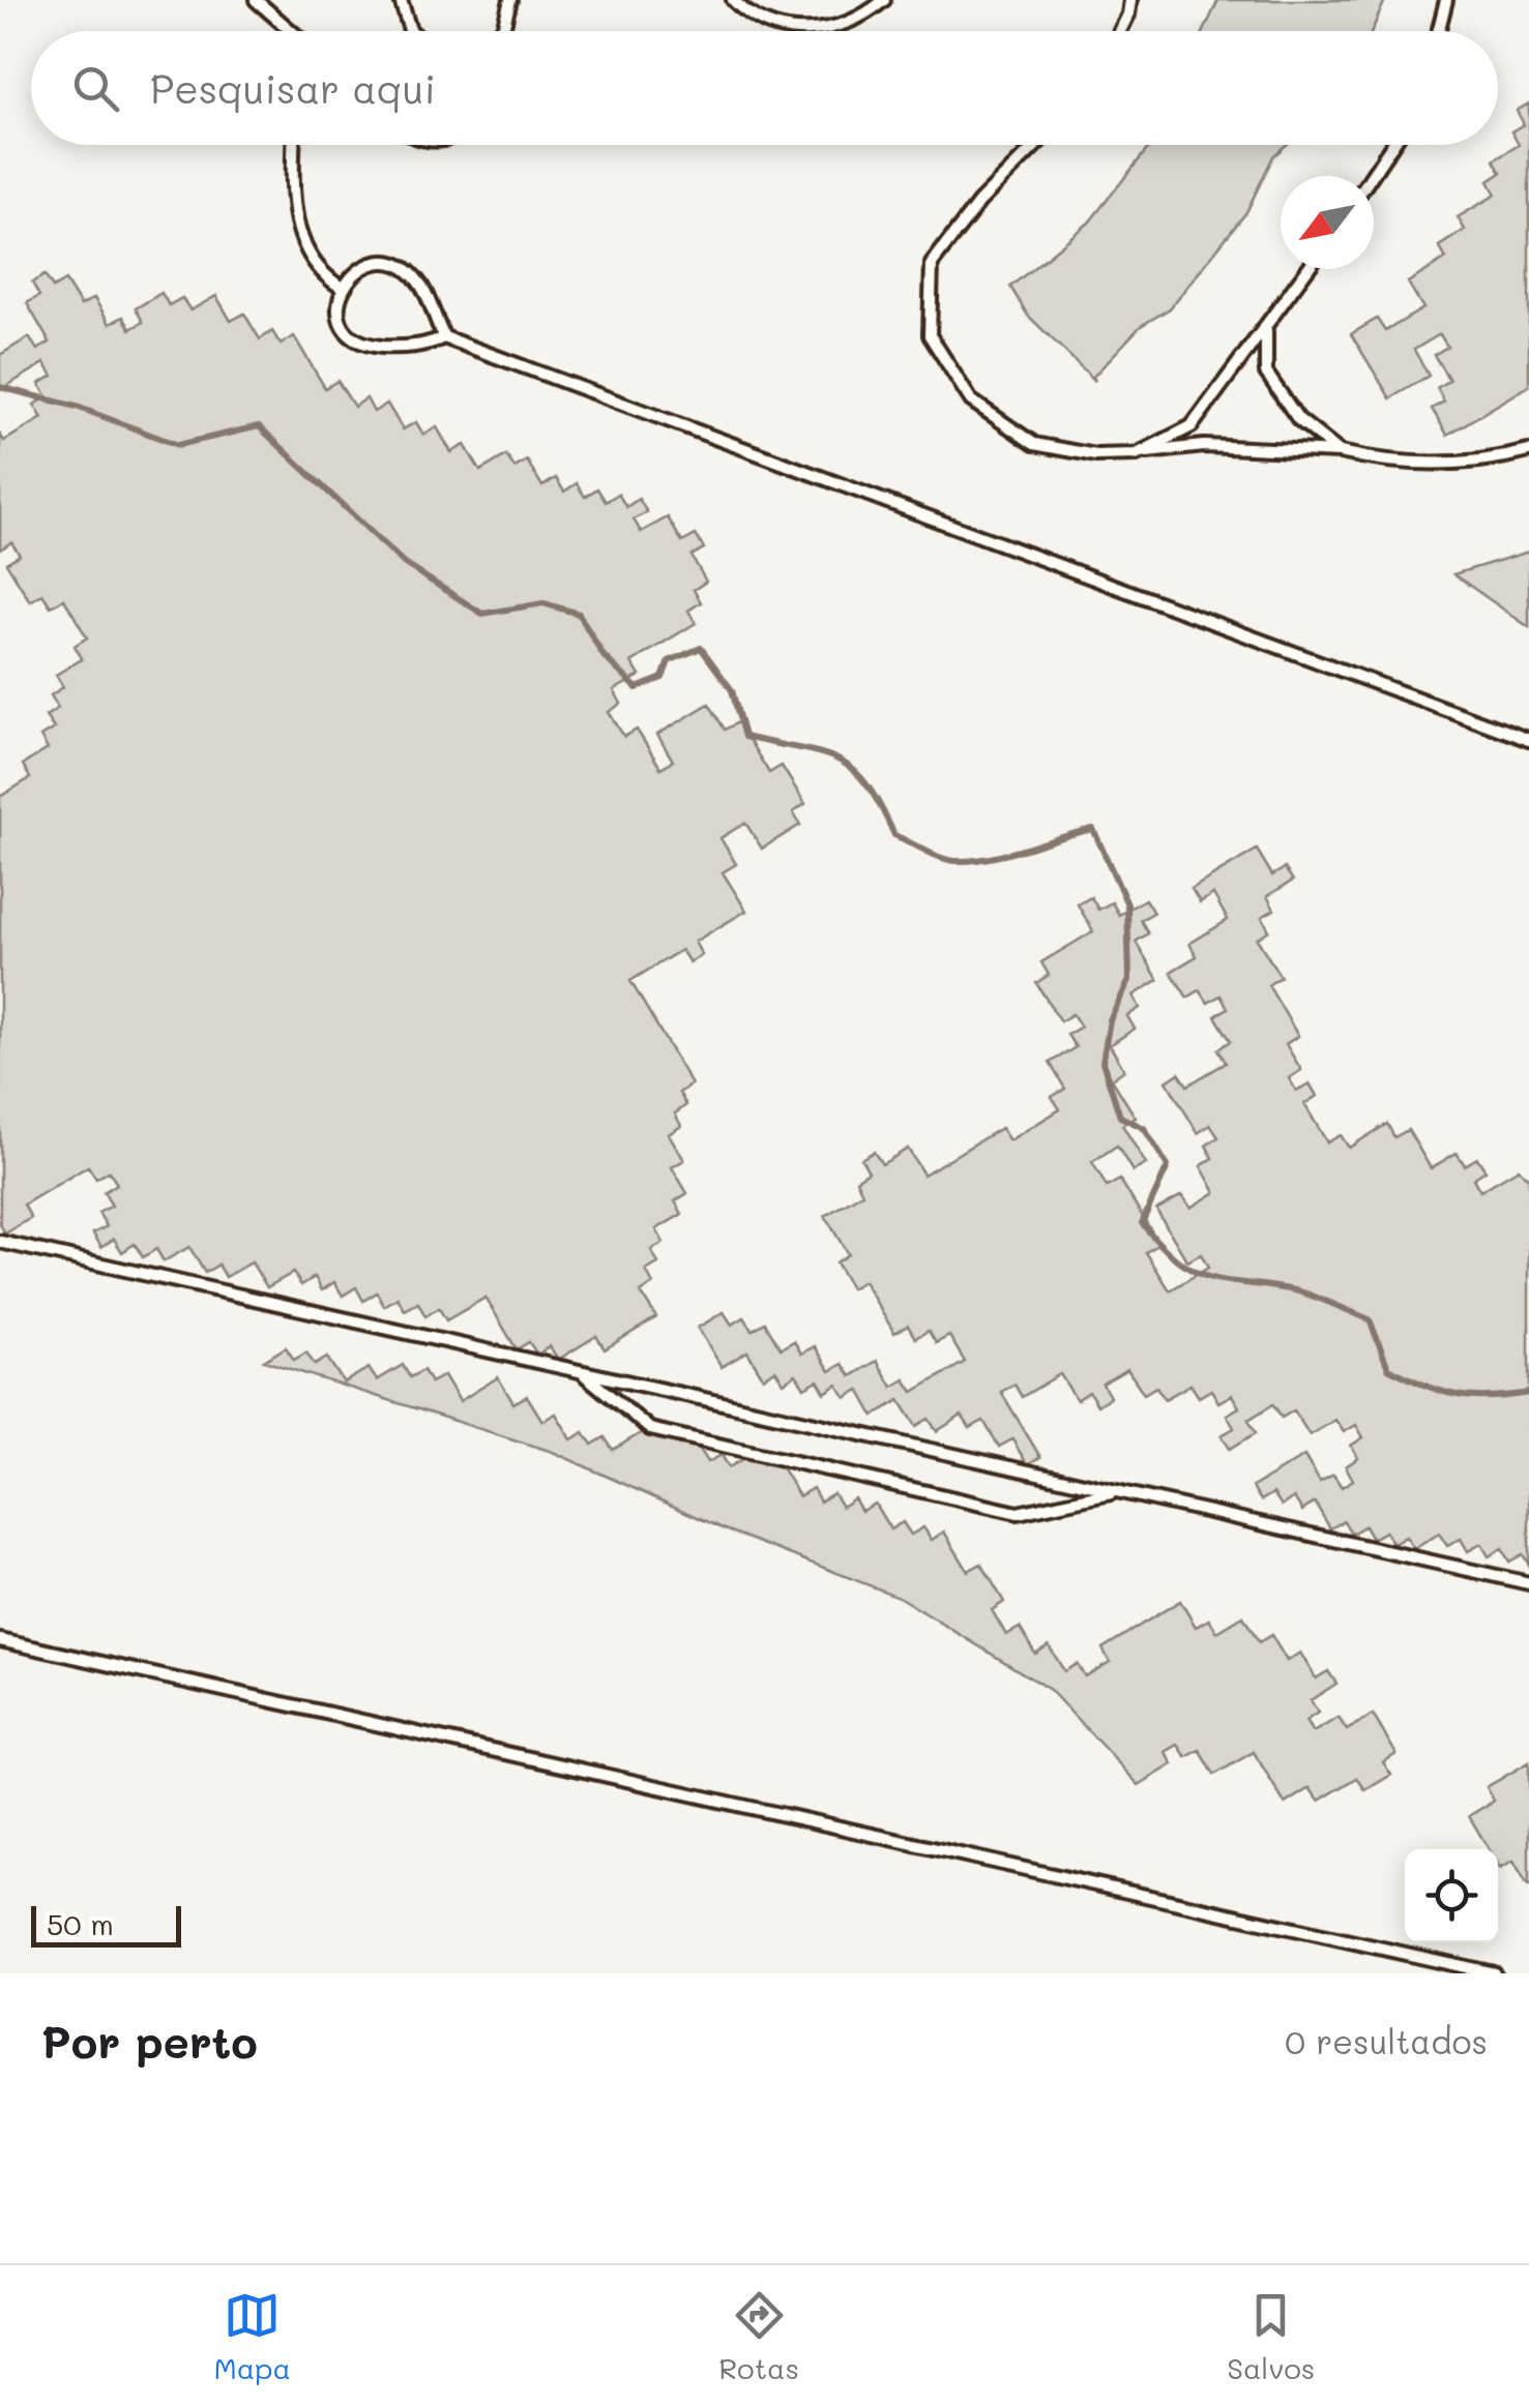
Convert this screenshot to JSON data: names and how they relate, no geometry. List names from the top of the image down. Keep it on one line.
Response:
{"scale_bar":"50 m","north":"bottom left","page":{"search":"Pesquisar aqui","scale":"50 m","heading":["Por perto","0 resultados"],"nav":["Mapa","Rotas","Salvos"]}}
